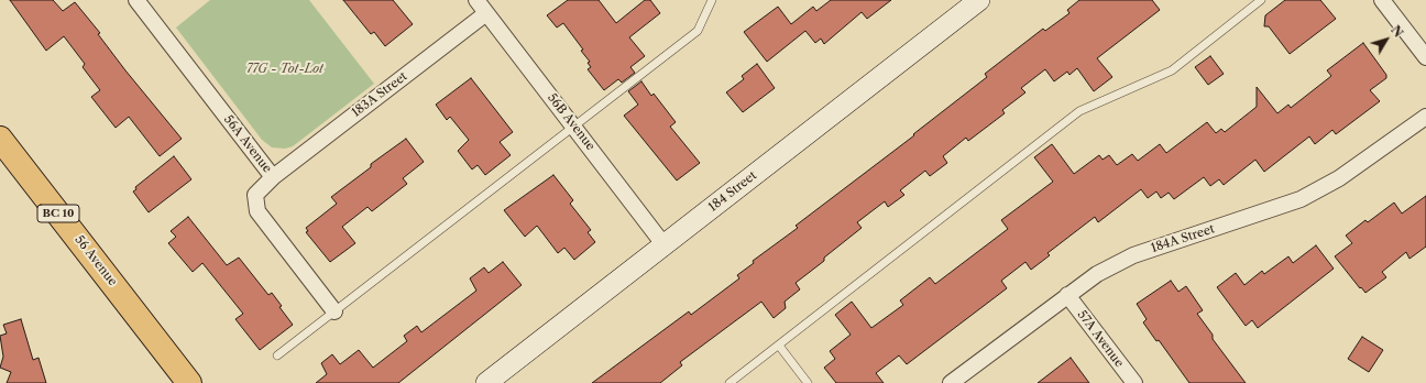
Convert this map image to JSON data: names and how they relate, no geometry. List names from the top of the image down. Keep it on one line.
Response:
{"streets":{"highway":["BC 10","56 Avenue"],"main road":["184 Street"],"street":["183A Street","56B Avenue","56A Avenue","184A Street","57A Avenue"]},"crossings":[["183A Street","56B Avenue"],["183A Street","56A Avenue"],["56B Avenue","184 Street"],["184A Street","57A Avenue"]],"parks":["77G - Tot-Lot"],"north":"top right"}
